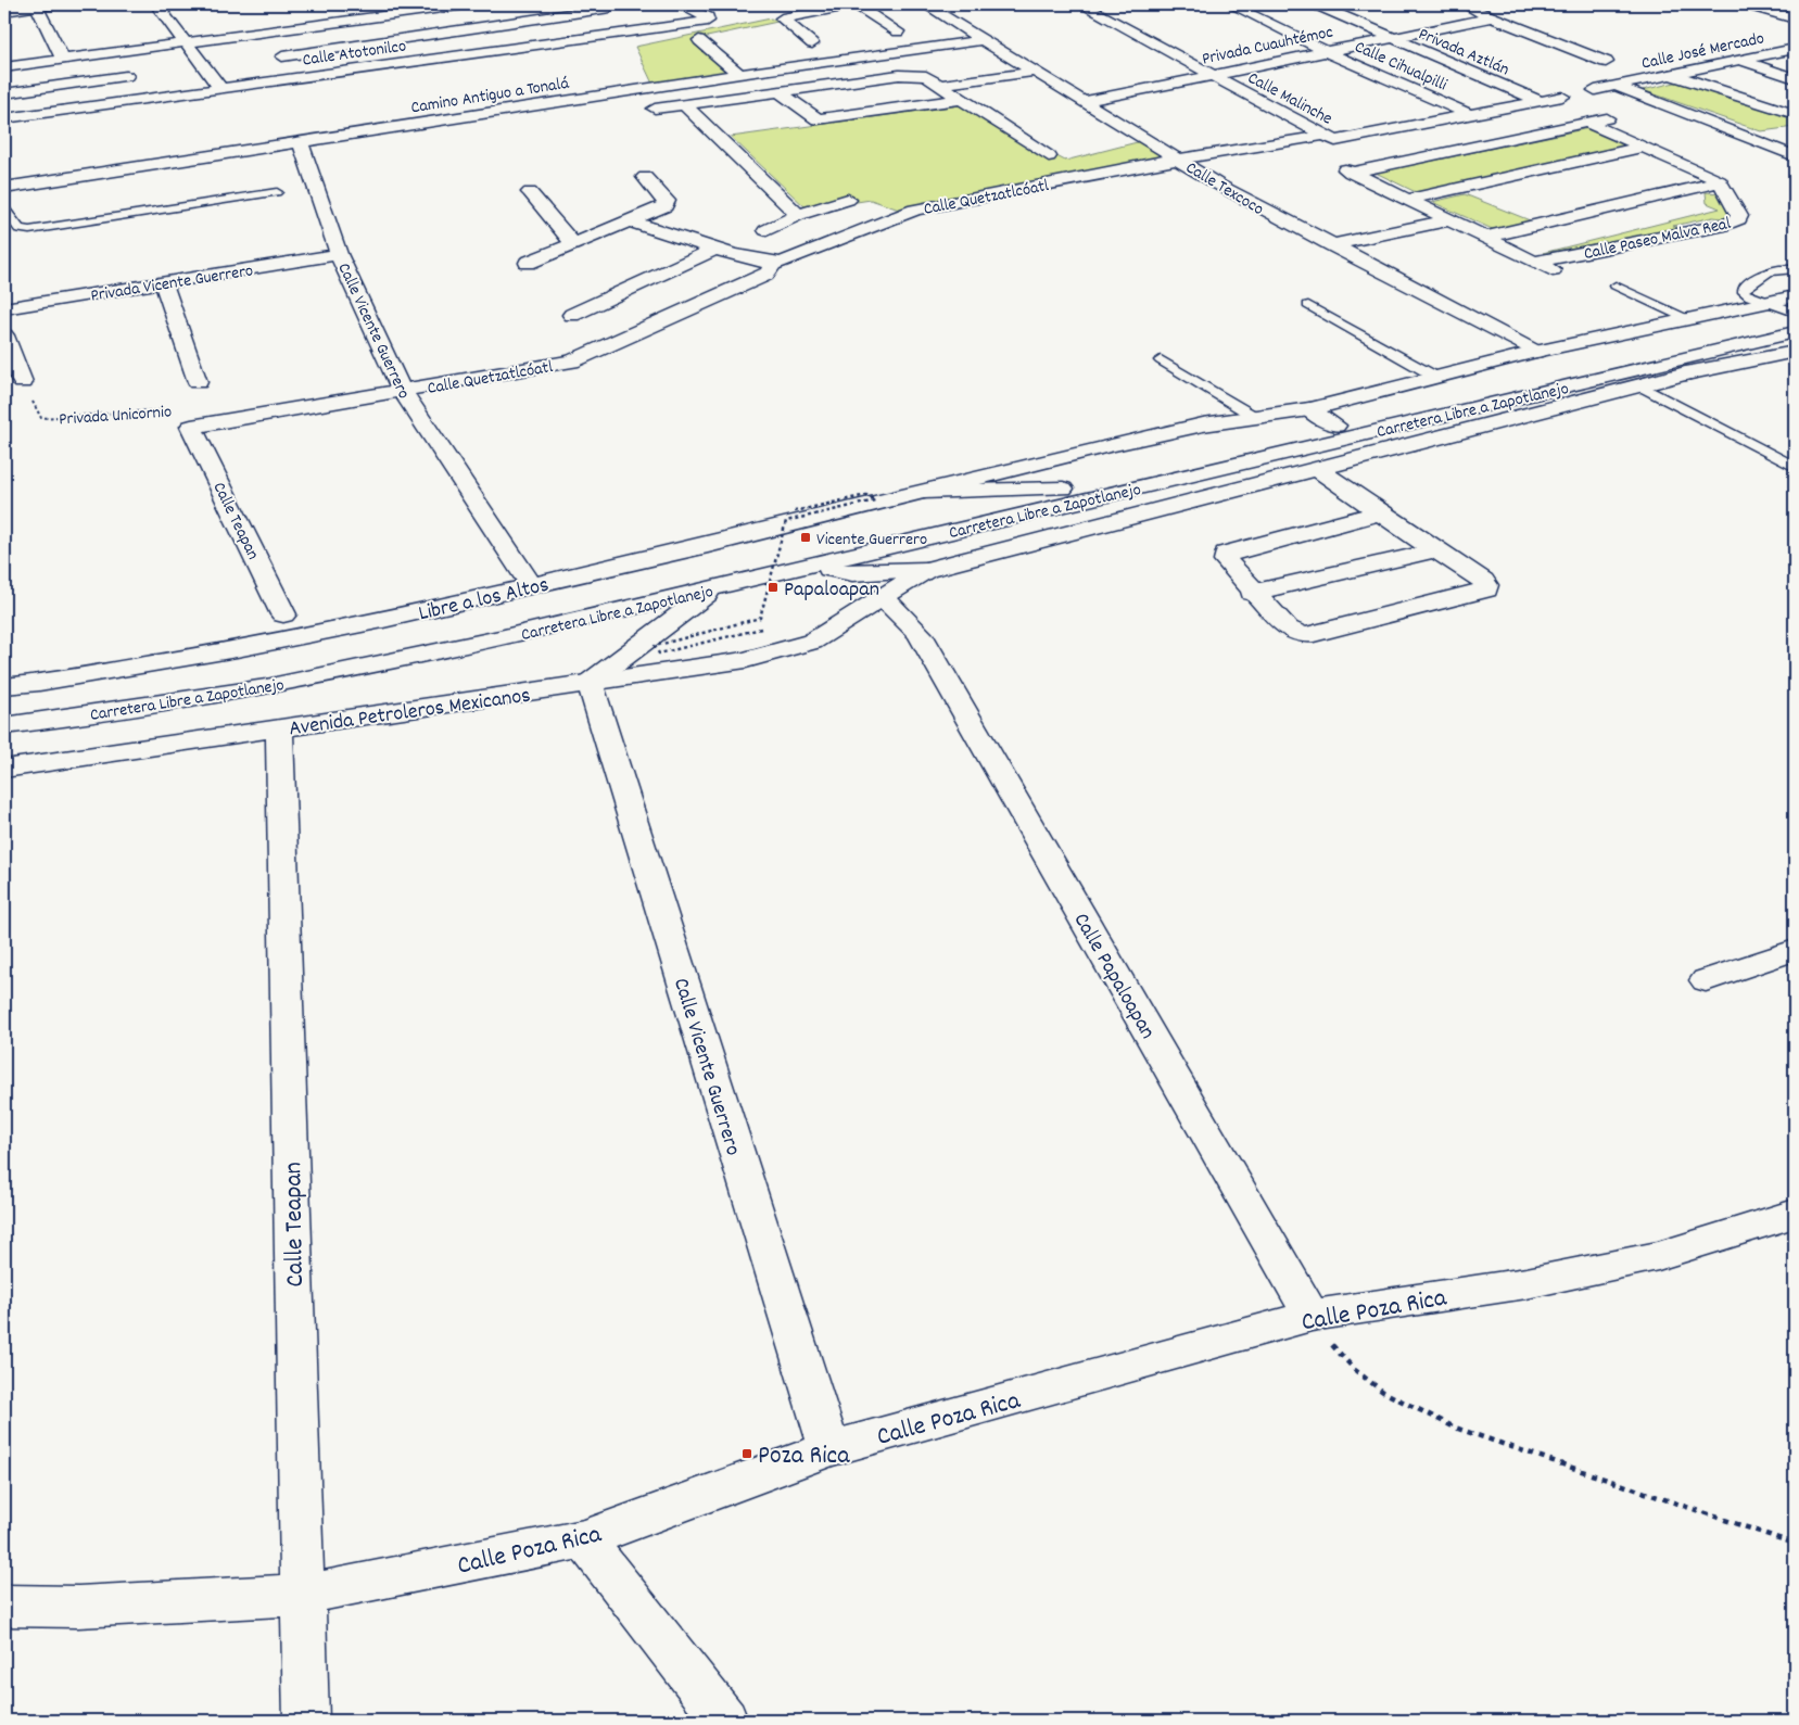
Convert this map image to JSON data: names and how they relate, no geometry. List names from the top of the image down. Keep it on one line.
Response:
{"streets":{"street":["Privada Cuauhtémoc","Calle José Mercado","Privada Aztlán","Calle Atotonilco","Calle Cihualpilli","Camino Antiguo a Tonalá","Calle Malinche","Calle Texcoco","Calle Quetzatlcóatl","Calle Paseo Malva Real","Privada Vicente Guerrero","Calle Vicente Guerrero","Carretera Libre a Zapotlanejo","Calle Teapan","Libre a los Altos","Avenida Petroleros Mexicanos","Calle Papaloapan","Calle Poza Rica"],"path":["Privada Unicornio"]},"crossings":[["Privada Cuauhtémoc","Privada Aztlán"],["Privada Cuauhtémoc","Calle Cihualpilli"],["Privada Cuauhtémoc","Calle Malinche"],["Privada Cuauhtémoc","Calle Texcoco"],["Calle Cihualpilli","Calle Malinche"],["Camino Antiguo a Tonalá","Calle Texcoco"],["Camino Antiguo a Tonalá","Calle Vicente Guerrero"],["Calle Malinche","Calle Quetzatlcóatl"],["Calle Texcoco","Calle Quetzatlcóatl"],["Calle Texcoco","Carretera Libre a Zapotlanejo"],["Calle Quetzatlcóatl","Calle Vicente Guerrero"],["Calle Quetzatlcóatl","Calle Teapan"],["Privada Vicente Guerrero","Calle Vicente Guerrero"],["Calle Vicente Guerrero","Libre a los Altos"],["Calle Vicente Guerrero","Avenida Petroleros Mexicanos"],["Calle Vicente Guerrero","Calle Poza Rica"],["Carretera Libre a Zapotlanejo","Libre a los Altos"],["Calle Teapan","Avenida Petroleros Mexicanos"],["Calle Teapan","Calle Poza Rica"],["Avenida Petroleros Mexicanos","Calle Papaloapan"],["Calle Papaloapan","Calle Poza Rica"]],"places":{"transit":["Vicente Guerrero","Papaloapan","Poza Rica"]}}
